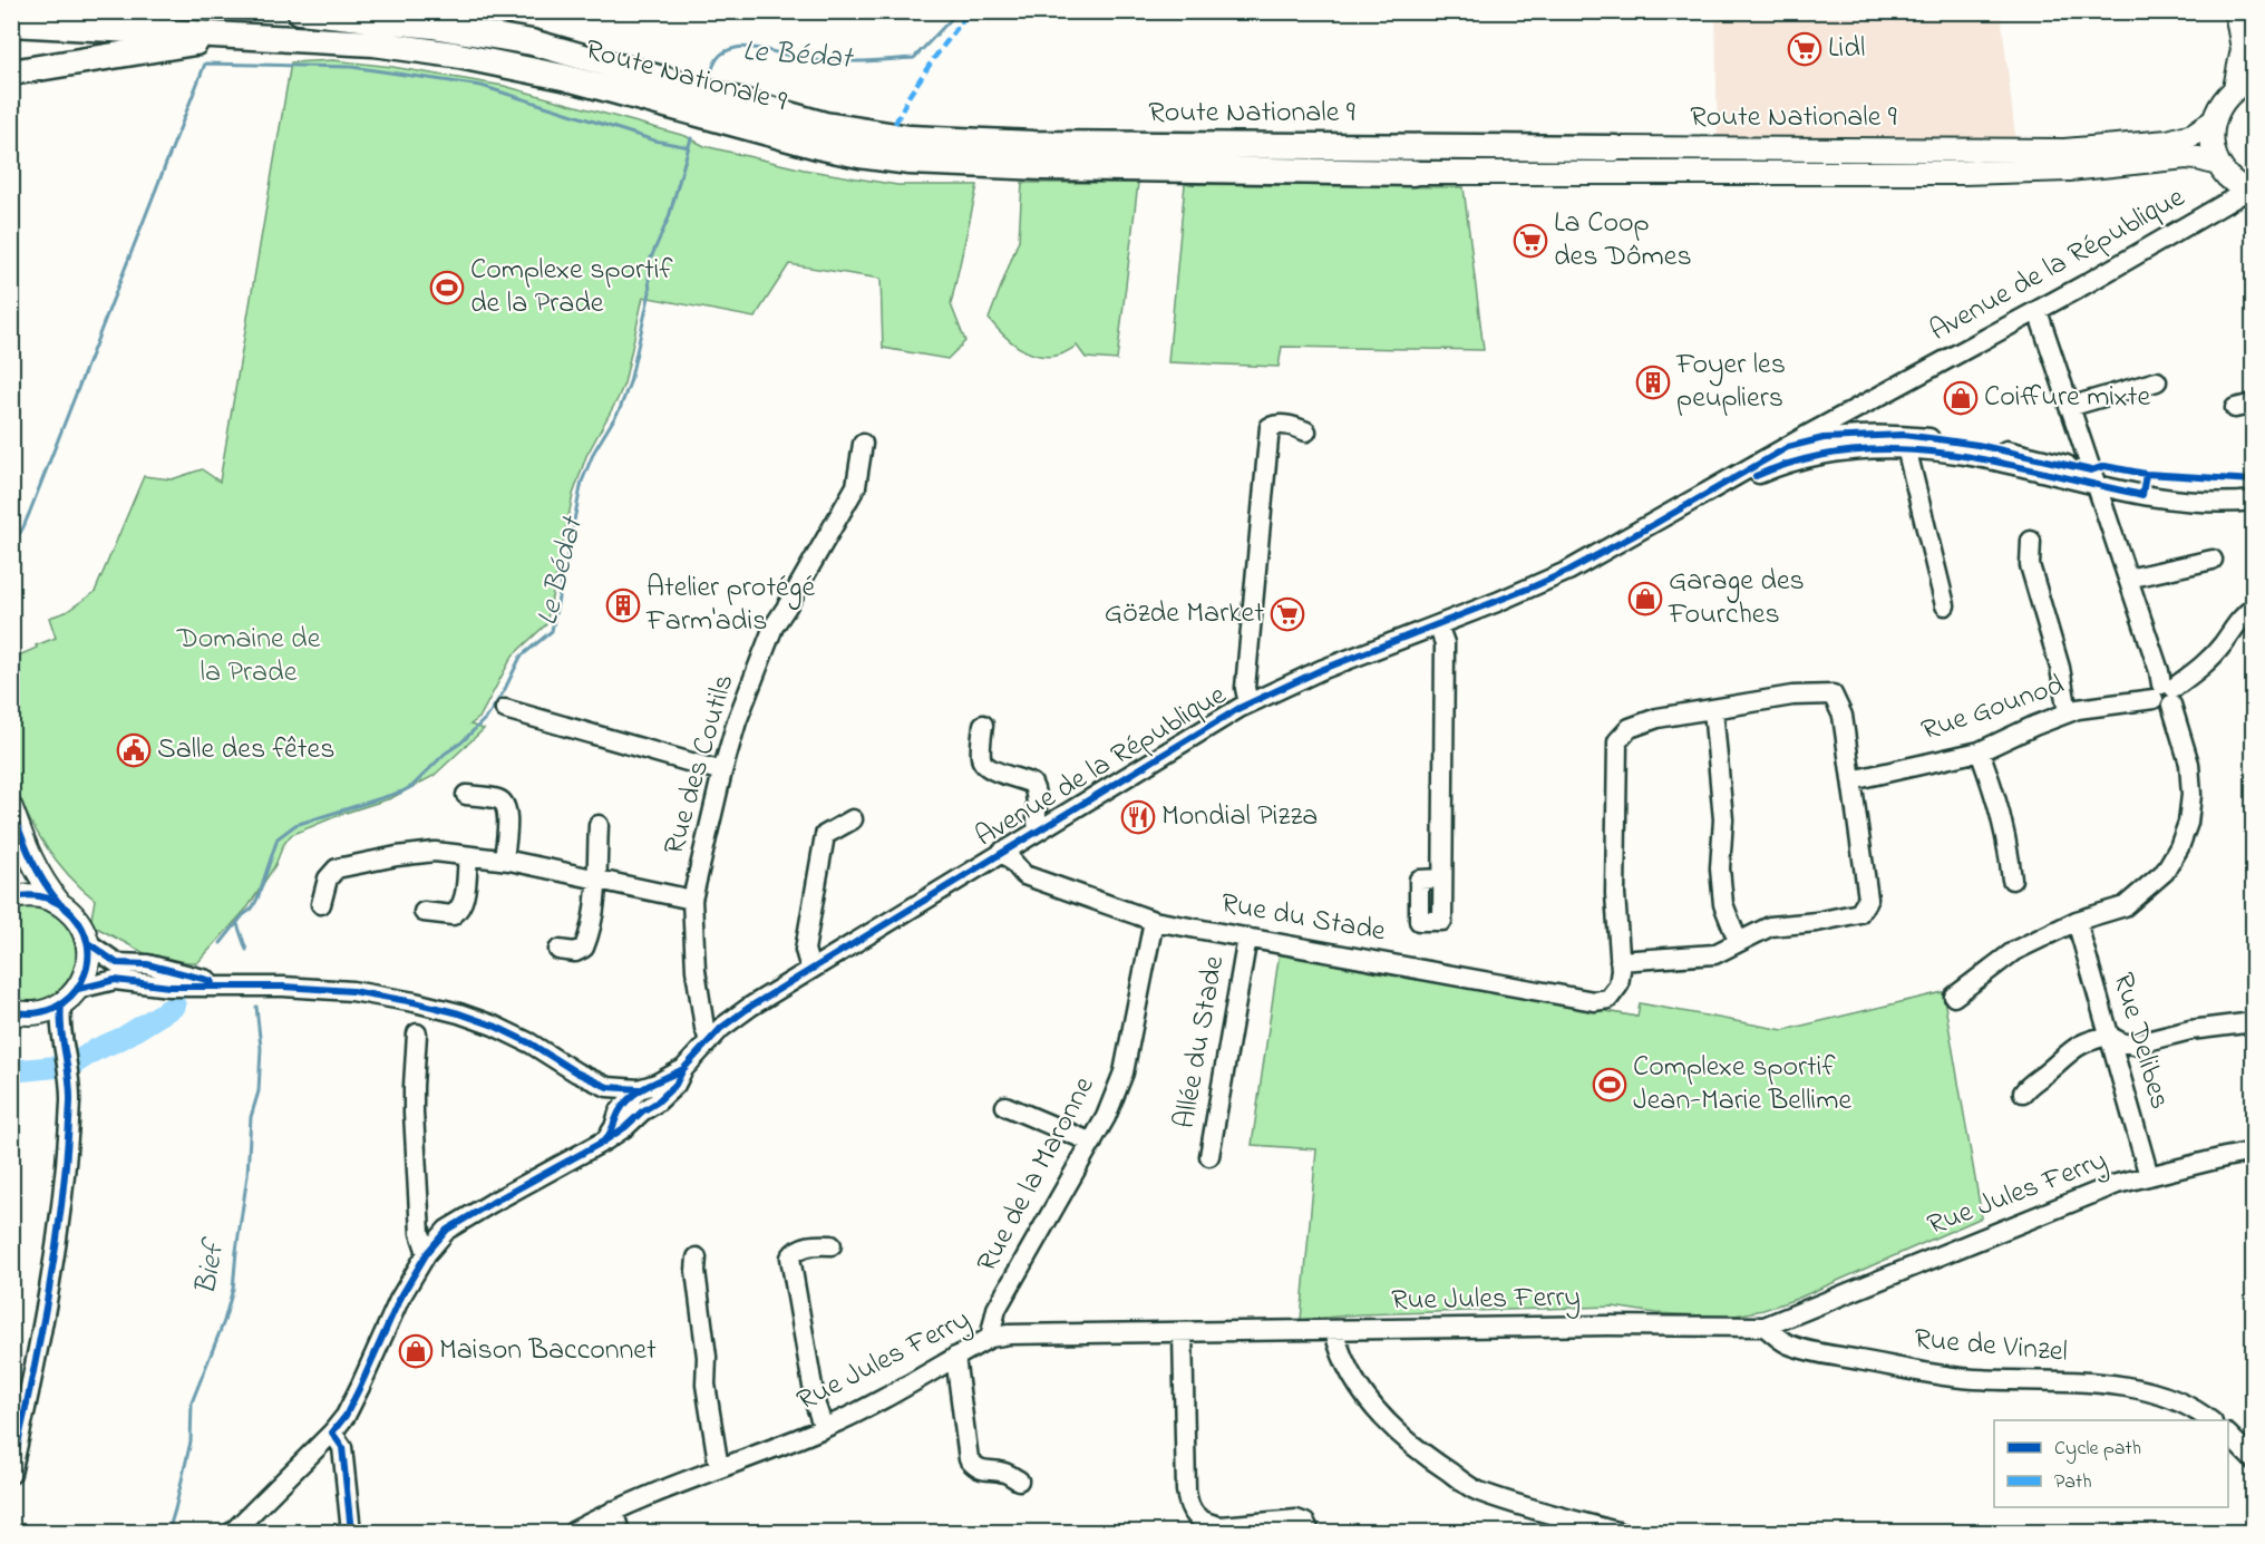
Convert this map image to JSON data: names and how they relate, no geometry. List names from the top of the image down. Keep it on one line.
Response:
{"streets":{"highway":["Route Nationale 9"],"street":["Avenue de la République","Rue Gounod","Rue des Coutils","Rue du Stade","Rue Delibes","Allée du Stade","Rue de la Maronne","Rue Jules Ferry","Rue de Vinzel"]},"crossings":[["Avenue de la République","Rue des Coutils"],["Avenue de la République","Rue du Stade"],["Rue du Stade","Allée du Stade"],["Rue du Stade","Rue de la Maronne"],["Rue Delibes","Rue Jules Ferry"],["Rue de la Maronne","Rue Jules Ferry"],["Rue Jules Ferry","Rue de Vinzel"]],"water":["Le Bédat","Bief"],"parks":["Domaine de la Prade"],"places":{"supermarket":["Lidl","La Coop des Dômes","Gözde Market"],"sports":["Complexe sportif de la Prade","Complexe sportif Jean-Marie Bellime"],"building":["Foyer les peupliers","Atelier protégé Farm'adis"],"shop":["Coiffure mixte","Garage des Fourches","Maison Bacconnet"],"public building":["Salle des fêtes"],"restaurant":["Mondial Pizza"]},"legend":["Cycle path","Path"]}
